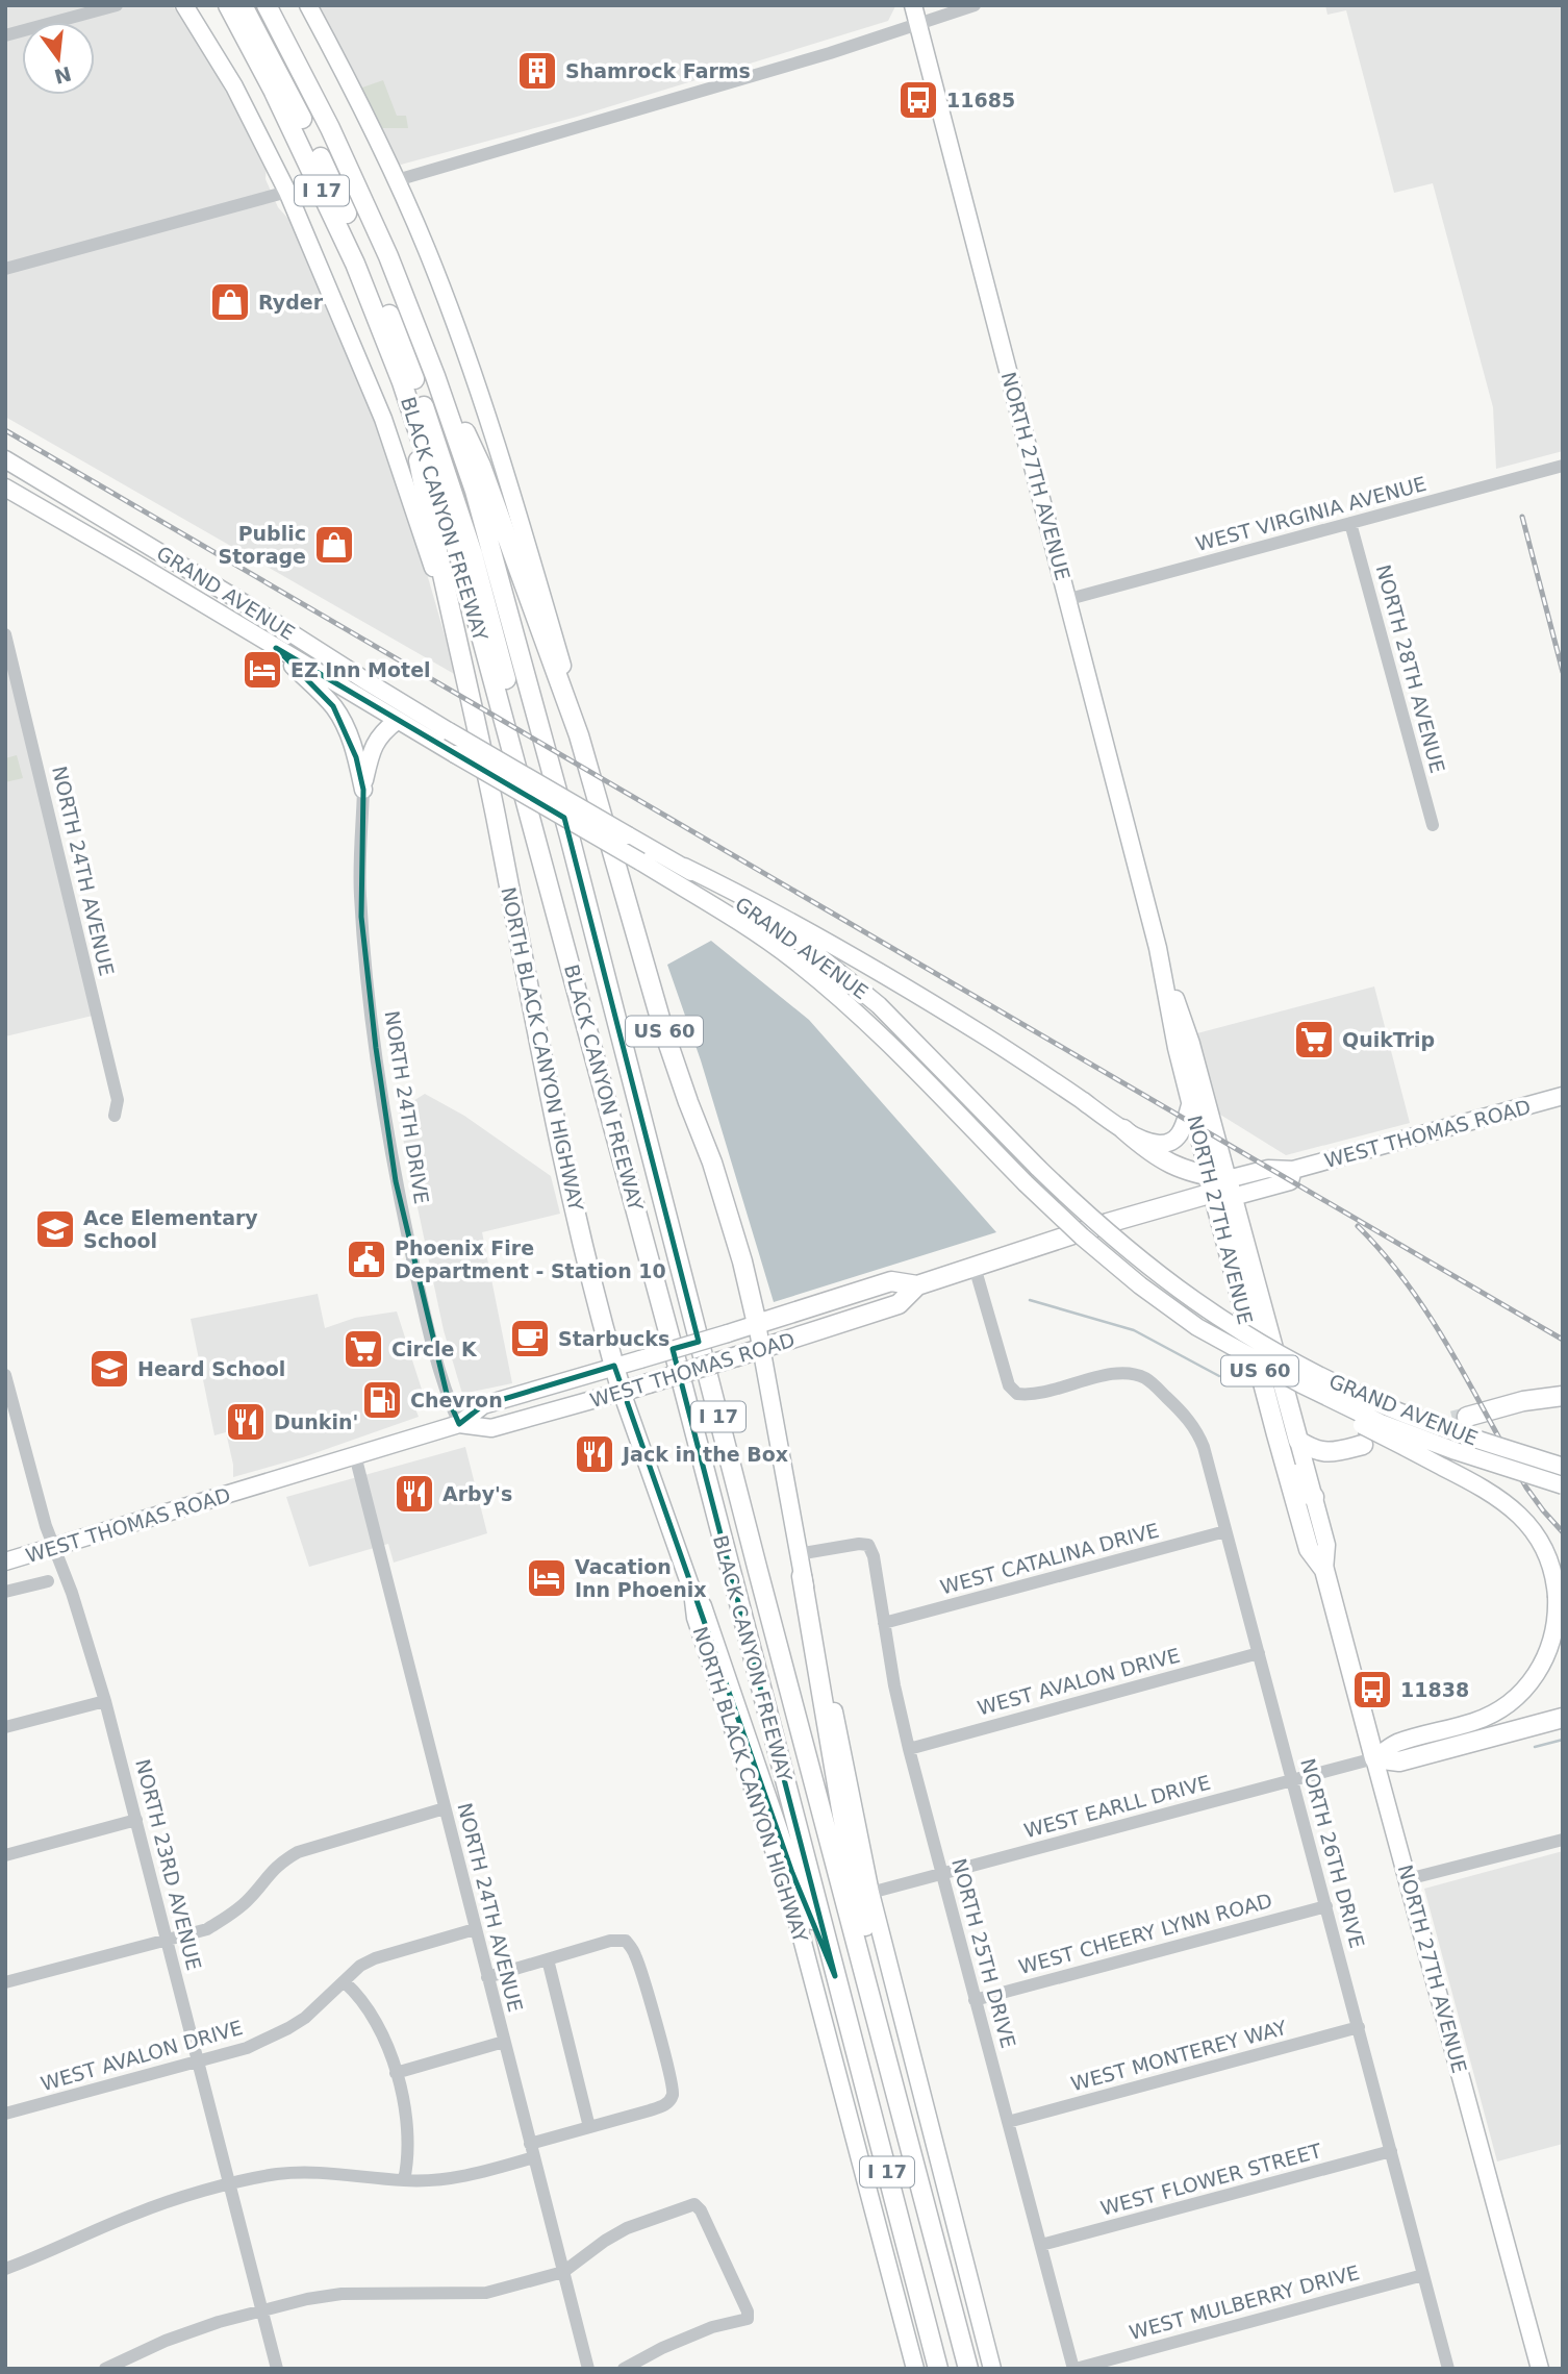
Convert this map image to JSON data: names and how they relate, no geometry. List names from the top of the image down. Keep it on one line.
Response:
{"streets":{"highway":["I 17","NORTH 27TH AVENUE","BLACK CANYON FREEWAY","US 60","NORTH BLACK CANYON HIGHWAY","WEST THOMAS ROAD"],"main road":["GRAND AVENUE"],"street":["WEST VIRGINIA AVENUE","NORTH 28TH AVENUE","NORTH 24TH AVENUE","NORTH 24TH DRIVE","WEST CATALINA DRIVE","WEST AVALON DRIVE","WEST EARLL DRIVE","NORTH 26TH DRIVE","NORTH 23RD AVENUE","WEST CHEERY LYNN ROAD","NORTH 25TH DRIVE","WEST MONTEREY WAY","WEST FLOWER STREET","WEST MULBERRY DRIVE"]},"crossings":[["NORTH 27TH AVENUE","WEST VIRGINIA AVENUE"],["NORTH 27TH AVENUE","WEST THOMAS ROAD"],["NORTH 27TH AVENUE","WEST EARLL DRIVE"],["WEST VIRGINIA AVENUE","NORTH 28TH AVENUE"],["NORTH 24TH AVENUE","WEST THOMAS ROAD"],["NORTH 24TH AVENUE","WEST AVALON DRIVE"],["US 60","WEST THOMAS ROAD"],["NORTH BLACK CANYON HIGHWAY","WEST THOMAS ROAD"],["NORTH 24TH DRIVE","WEST THOMAS ROAD"],["WEST THOMAS ROAD","NORTH 26TH DRIVE"],["WEST THOMAS ROAD","NORTH 23RD AVENUE"],["WEST CATALINA DRIVE","NORTH 26TH DRIVE"],["WEST CATALINA DRIVE","NORTH 25TH DRIVE"],["WEST AVALON DRIVE","NORTH 26TH DRIVE"],["WEST AVALON DRIVE","NORTH 23RD AVENUE"],["WEST AVALON DRIVE","NORTH 25TH DRIVE"],["WEST EARLL DRIVE","NORTH 26TH DRIVE"],["WEST EARLL DRIVE","NORTH 25TH DRIVE"],["NORTH 26TH DRIVE","WEST CHEERY LYNN ROAD"],["NORTH 26TH DRIVE","WEST MONTEREY WAY"],["NORTH 26TH DRIVE","WEST FLOWER STREET"],["NORTH 26TH DRIVE","WEST MULBERRY DRIVE"],["WEST CHEERY LYNN ROAD","NORTH 25TH DRIVE"],["NORTH 25TH DRIVE","WEST MONTEREY WAY"],["NORTH 25TH DRIVE","WEST FLOWER STREET"],["NORTH 25TH DRIVE","WEST MULBERRY DRIVE"]],"places":{"building":["Shamrock Farms"],"bus stop":["11685","11838"],"shop":["Ryder","Public Storage"],"hotel":["EZ Inn Motel","Vacation Inn Phoenix"],"supermarket":["QuikTrip","Circle K"],"school or university":["Ace Elementary School","Heard School"],"public building":["Phoenix Fire Department - Station 10"],"cafe":["Starbucks"],"fuel station":["Chevron"],"restaurant":["Dunkin'","Jack in the Box","Arby's"]},"north":"bottom"}
